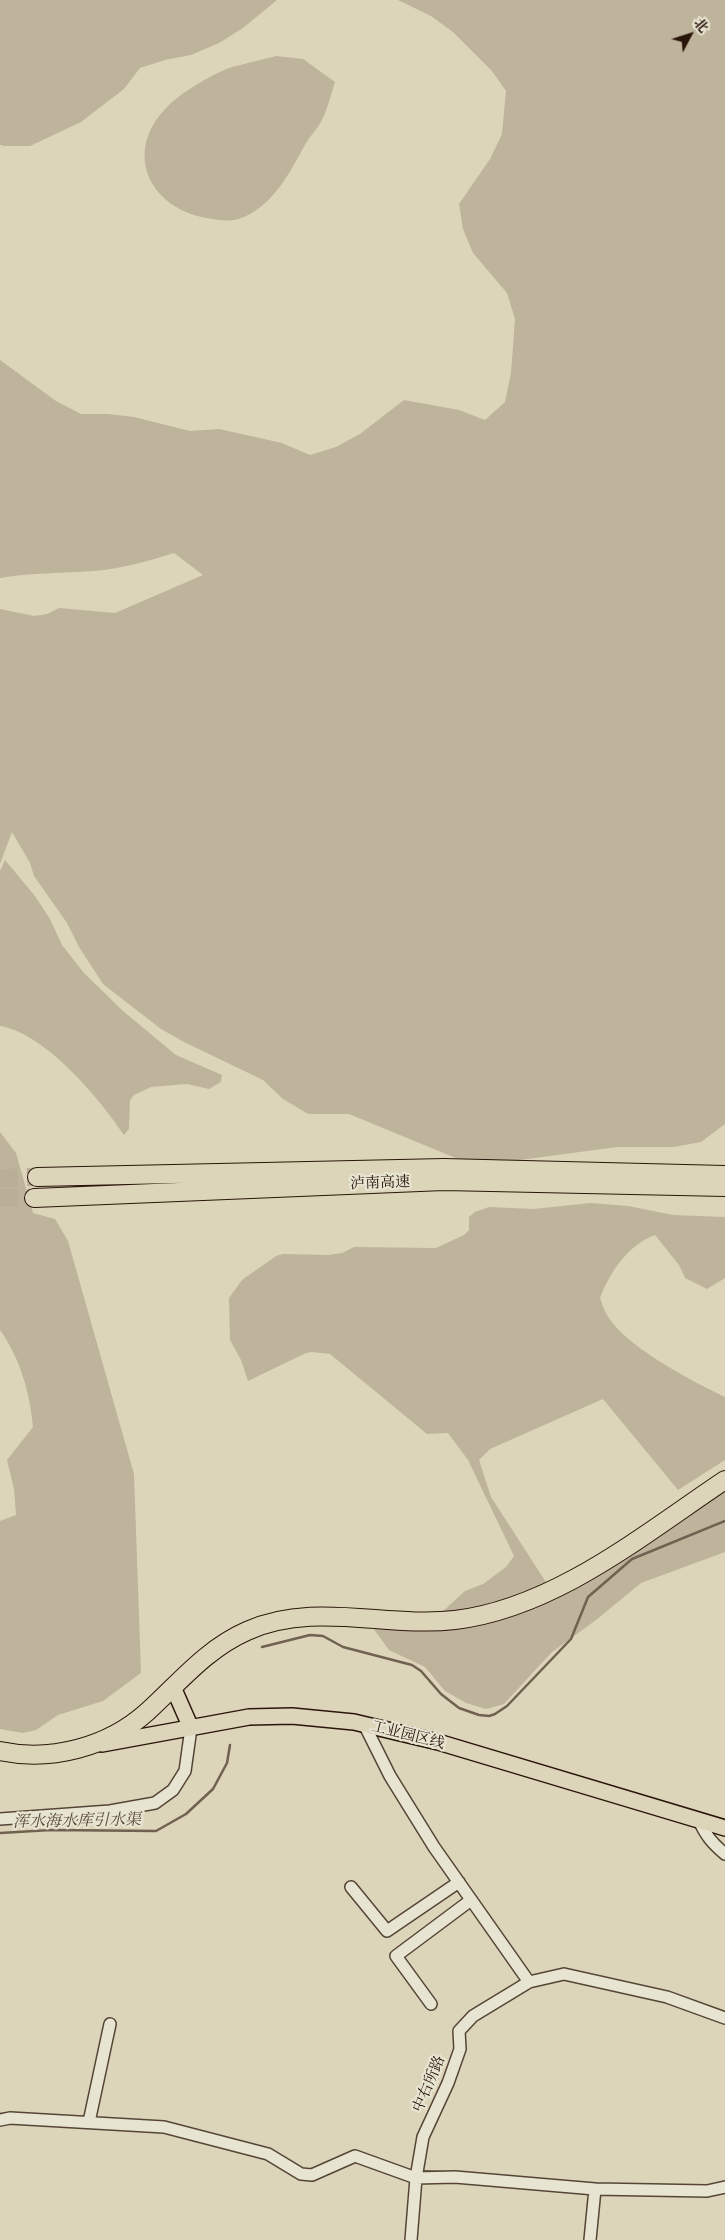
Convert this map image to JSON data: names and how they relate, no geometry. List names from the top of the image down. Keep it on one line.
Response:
{"streets":{"highway":["泸南高速"],"main road":["工业园区线"],"street":["中右所路"]},"water":["浑水海水库引水渠"],"north":"top right"}
